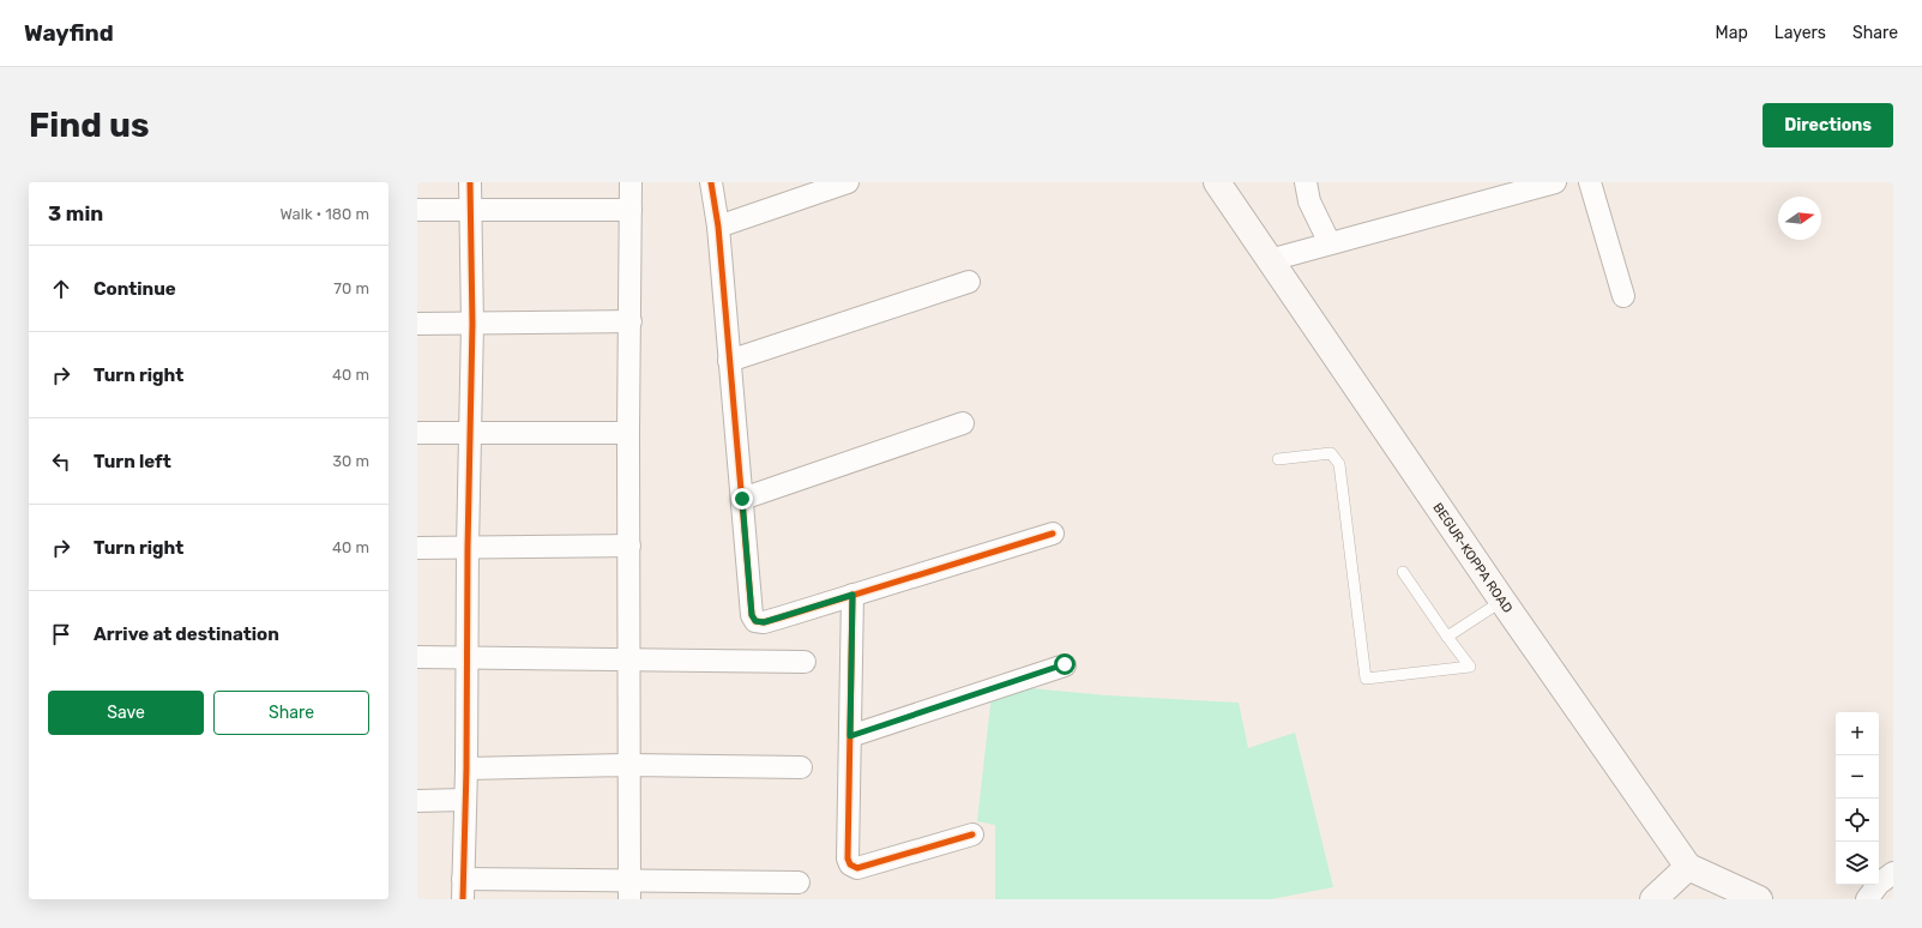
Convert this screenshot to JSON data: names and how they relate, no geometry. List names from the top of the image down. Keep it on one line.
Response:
{"streets":{"main road":["BEGUR-KOPPA ROAD"]},"north":"right","page":{"header":"Wayfind","nav":["Map","Layers","Share"],"buttons":["Directions",["Save","Share"]],"title":"Find us","heading":["3 min","Walk · 180 m"],"list":[["Continue","70 m"],["Turn right","40 m"],["Turn left","30 m"],["Turn right","40 m"],"Arrive at destination"],"map_buttons":["+","−"]}}
